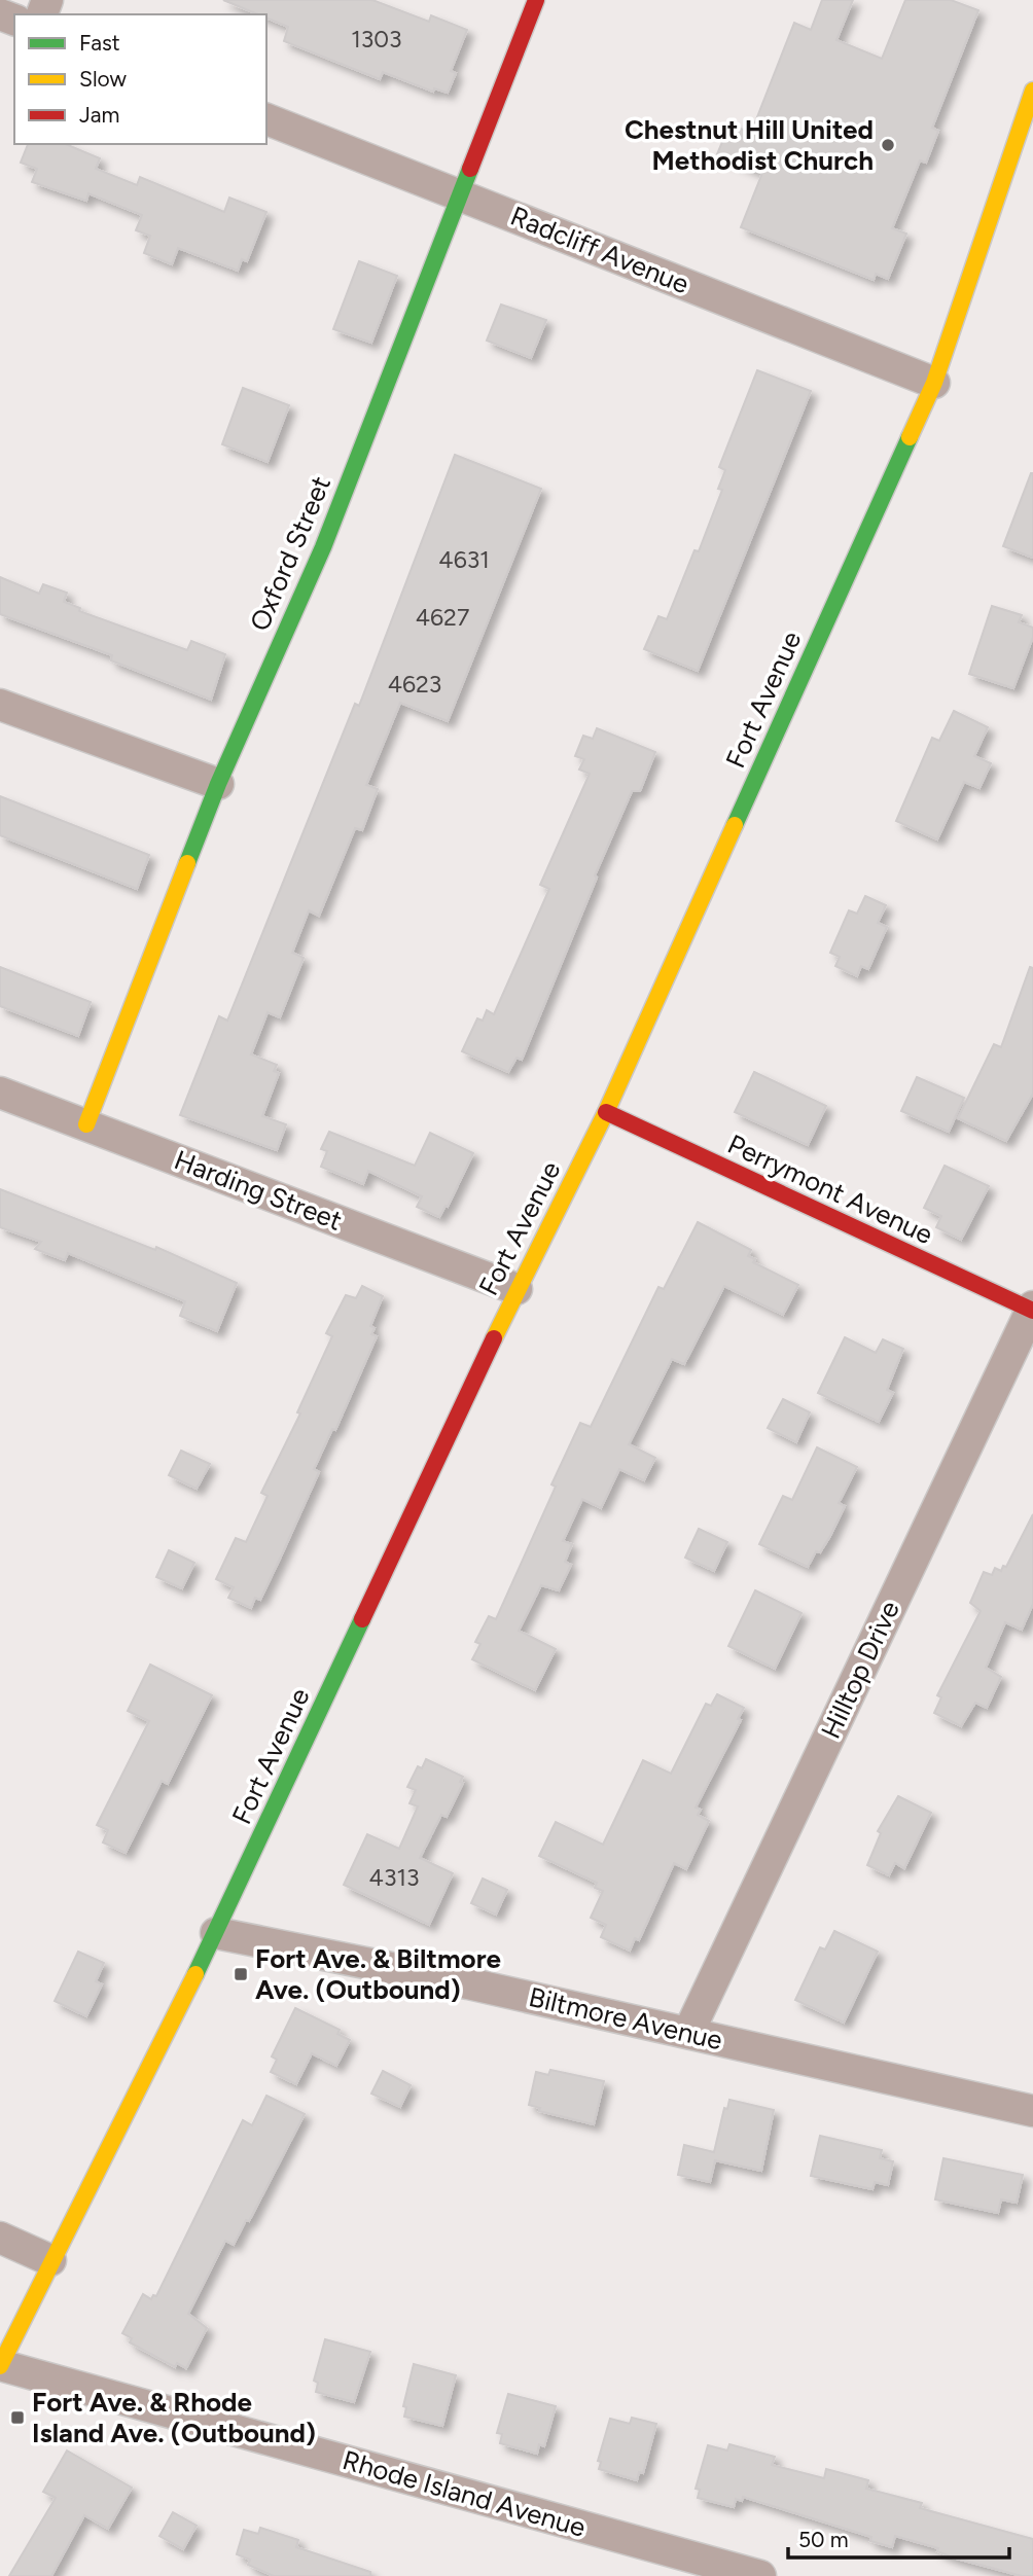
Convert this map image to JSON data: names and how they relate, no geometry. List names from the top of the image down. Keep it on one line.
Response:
{"streets":{"main road":["Oxford Street","Fort Avenue","Perrymont Avenue"],"street":["Radcliff Avenue","Harding Street","Hilltop Drive","Biltmore Avenue","Rhode Island Avenue"]},"crossings":[["Radcliff Avenue","Oxford Street"],["Radcliff Avenue","Fort Avenue"],["Oxford Street","Harding Street"],["Fort Avenue","Perrymont Avenue"],["Fort Avenue","Harding Street"],["Fort Avenue","Biltmore Avenue"],["Fort Avenue","Rhode Island Avenue"],["Perrymont Avenue","Hilltop Drive"],["Hilltop Drive","Biltmore Avenue"]],"places":{"other":["Chestnut Hill United Methodist Church"],"transit":["Fort Ave. & Biltmore Ave. (Outbound)","Fort Ave. & Rhode Island Ave. (Outbound)"]},"house_numbers":["1303","4631","4627","4623","4313"],"legend":["Fast","Slow","Jam"],"scale_bar":"50 m"}
